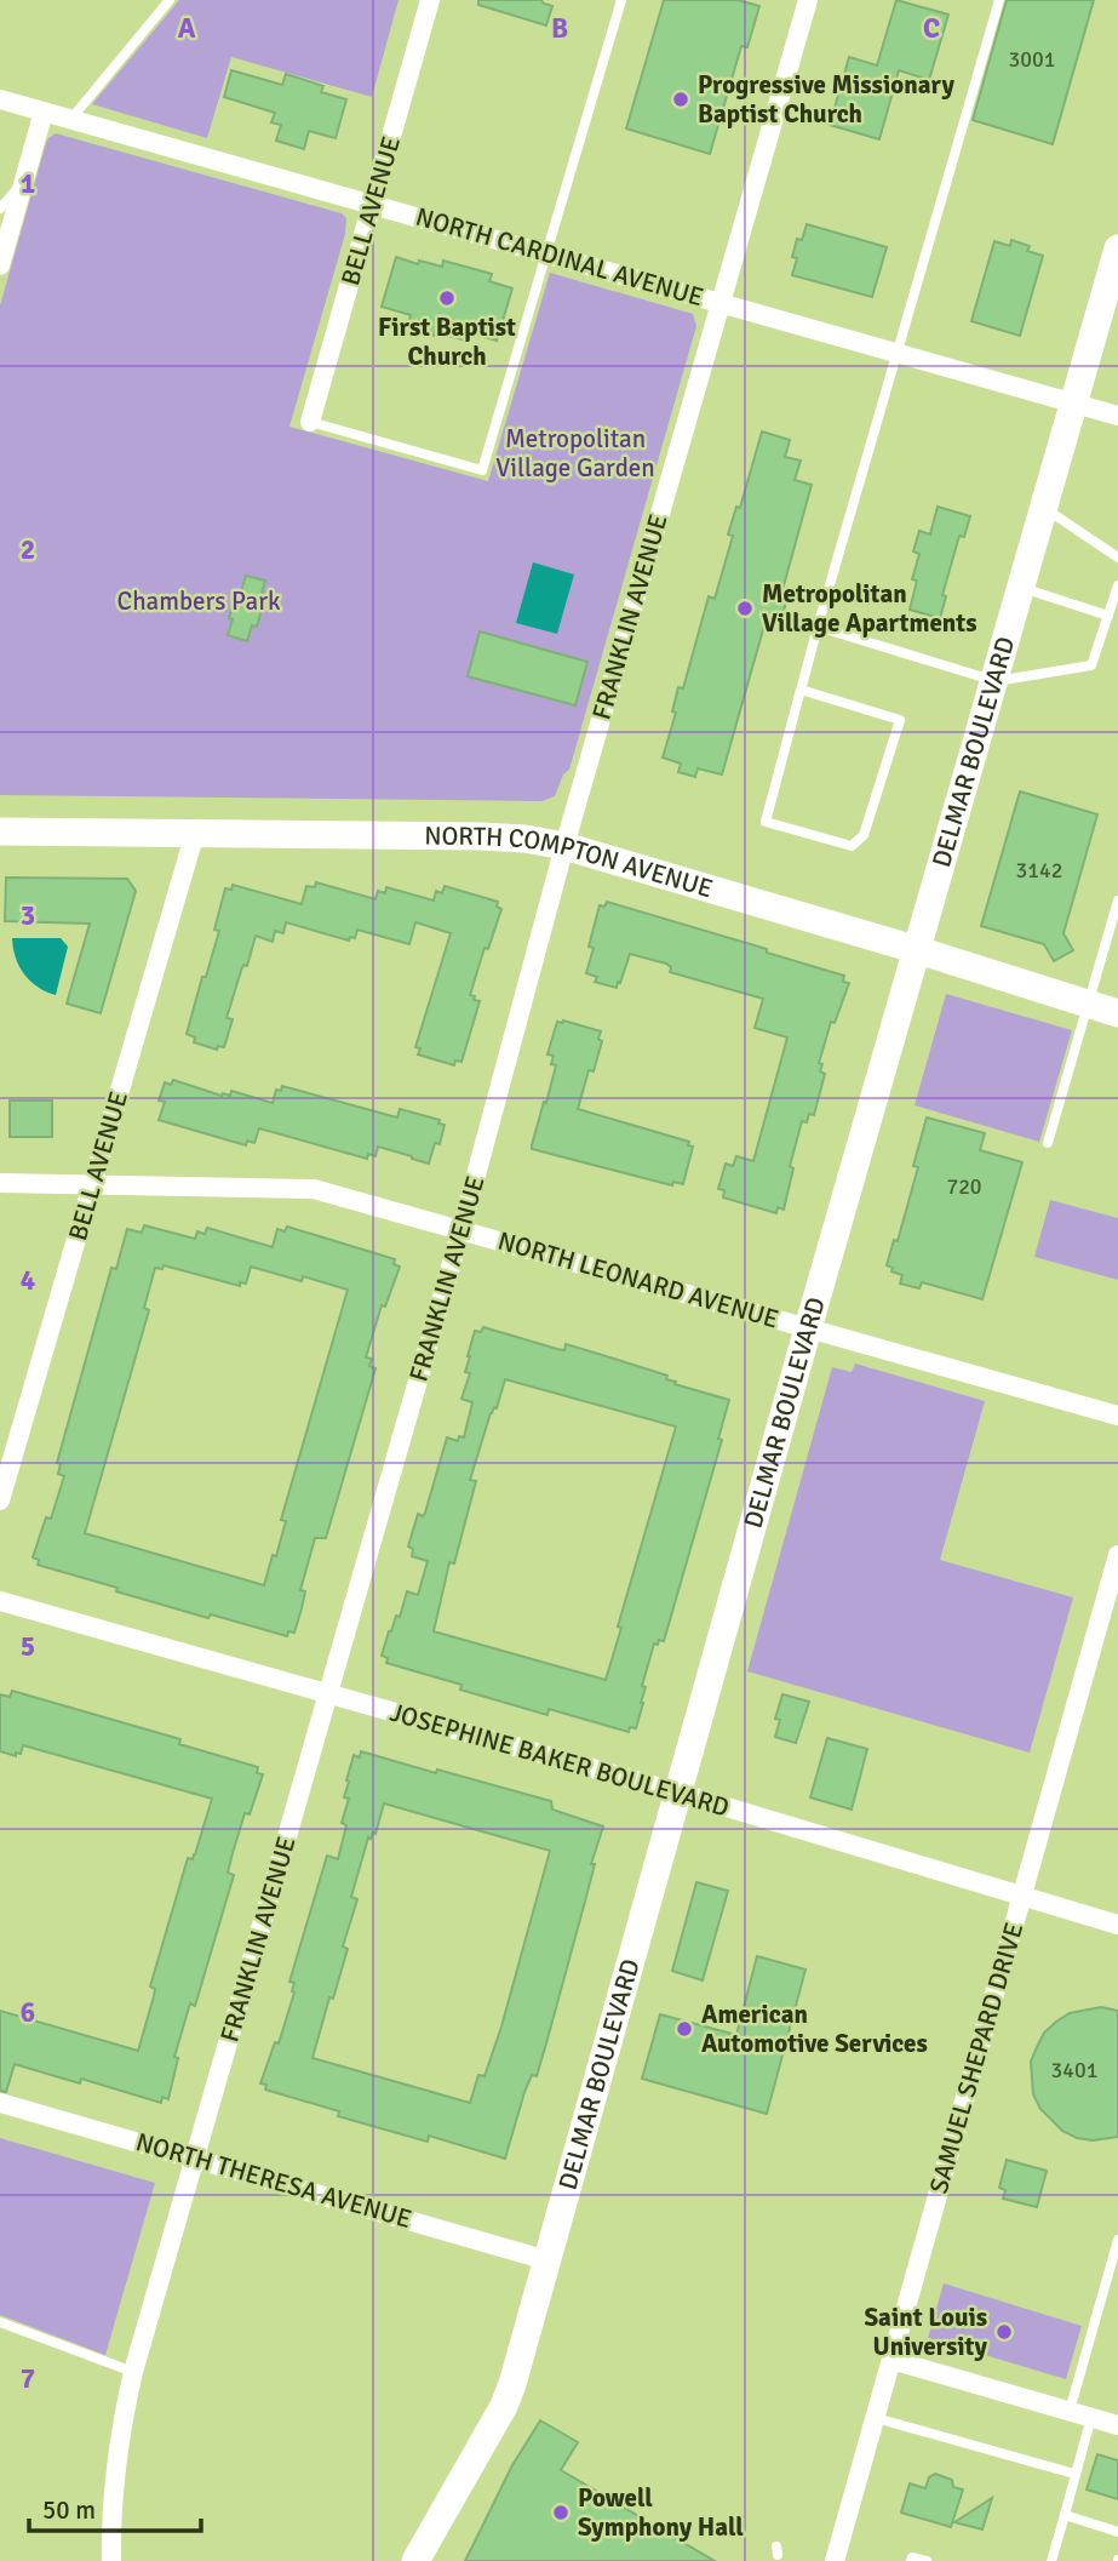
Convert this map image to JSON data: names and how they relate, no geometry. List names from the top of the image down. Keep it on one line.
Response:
{"streets":{"street":["BELL AVENUE","NORTH CARDINAL AVENUE","FRANKLIN AVENUE","DELMAR BOULEVARD","NORTH COMPTON AVENUE","NORTH LEONARD AVENUE","JOSEPHINE BAKER BOULEVARD","SAMUEL SHEPARD DRIVE","NORTH THERESA AVENUE"]},"crossings":[["BELL AVENUE","NORTH CARDINAL AVENUE"],["BELL AVENUE","NORTH COMPTON AVENUE"],["BELL AVENUE","NORTH LEONARD AVENUE"],["NORTH CARDINAL AVENUE","FRANKLIN AVENUE"],["NORTH CARDINAL AVENUE","DELMAR BOULEVARD"],["FRANKLIN AVENUE","NORTH COMPTON AVENUE"],["FRANKLIN AVENUE","NORTH LEONARD AVENUE"],["FRANKLIN AVENUE","JOSEPHINE BAKER BOULEVARD"],["FRANKLIN AVENUE","NORTH THERESA AVENUE"],["DELMAR BOULEVARD","NORTH COMPTON AVENUE"],["DELMAR BOULEVARD","NORTH LEONARD AVENUE"],["DELMAR BOULEVARD","JOSEPHINE BAKER BOULEVARD"],["DELMAR BOULEVARD","NORTH THERESA AVENUE"],["JOSEPHINE BAKER BOULEVARD","SAMUEL SHEPARD DRIVE"]],"parks":["Metropolitan Village Garden","Chambers Park"],"places":["Progressive Missionary Baptist Church","First Baptist Church","Metropolitan Village Apartments","American Automotive Services","Saint Louis University","Powell Symphony Hall"],"house_numbers":["3001","3142","720","3401"],"scale_bar":"50 m","grid":{"columns":["A","B","C"],"rows":["1","2","3","4","5","6","7"]}}
